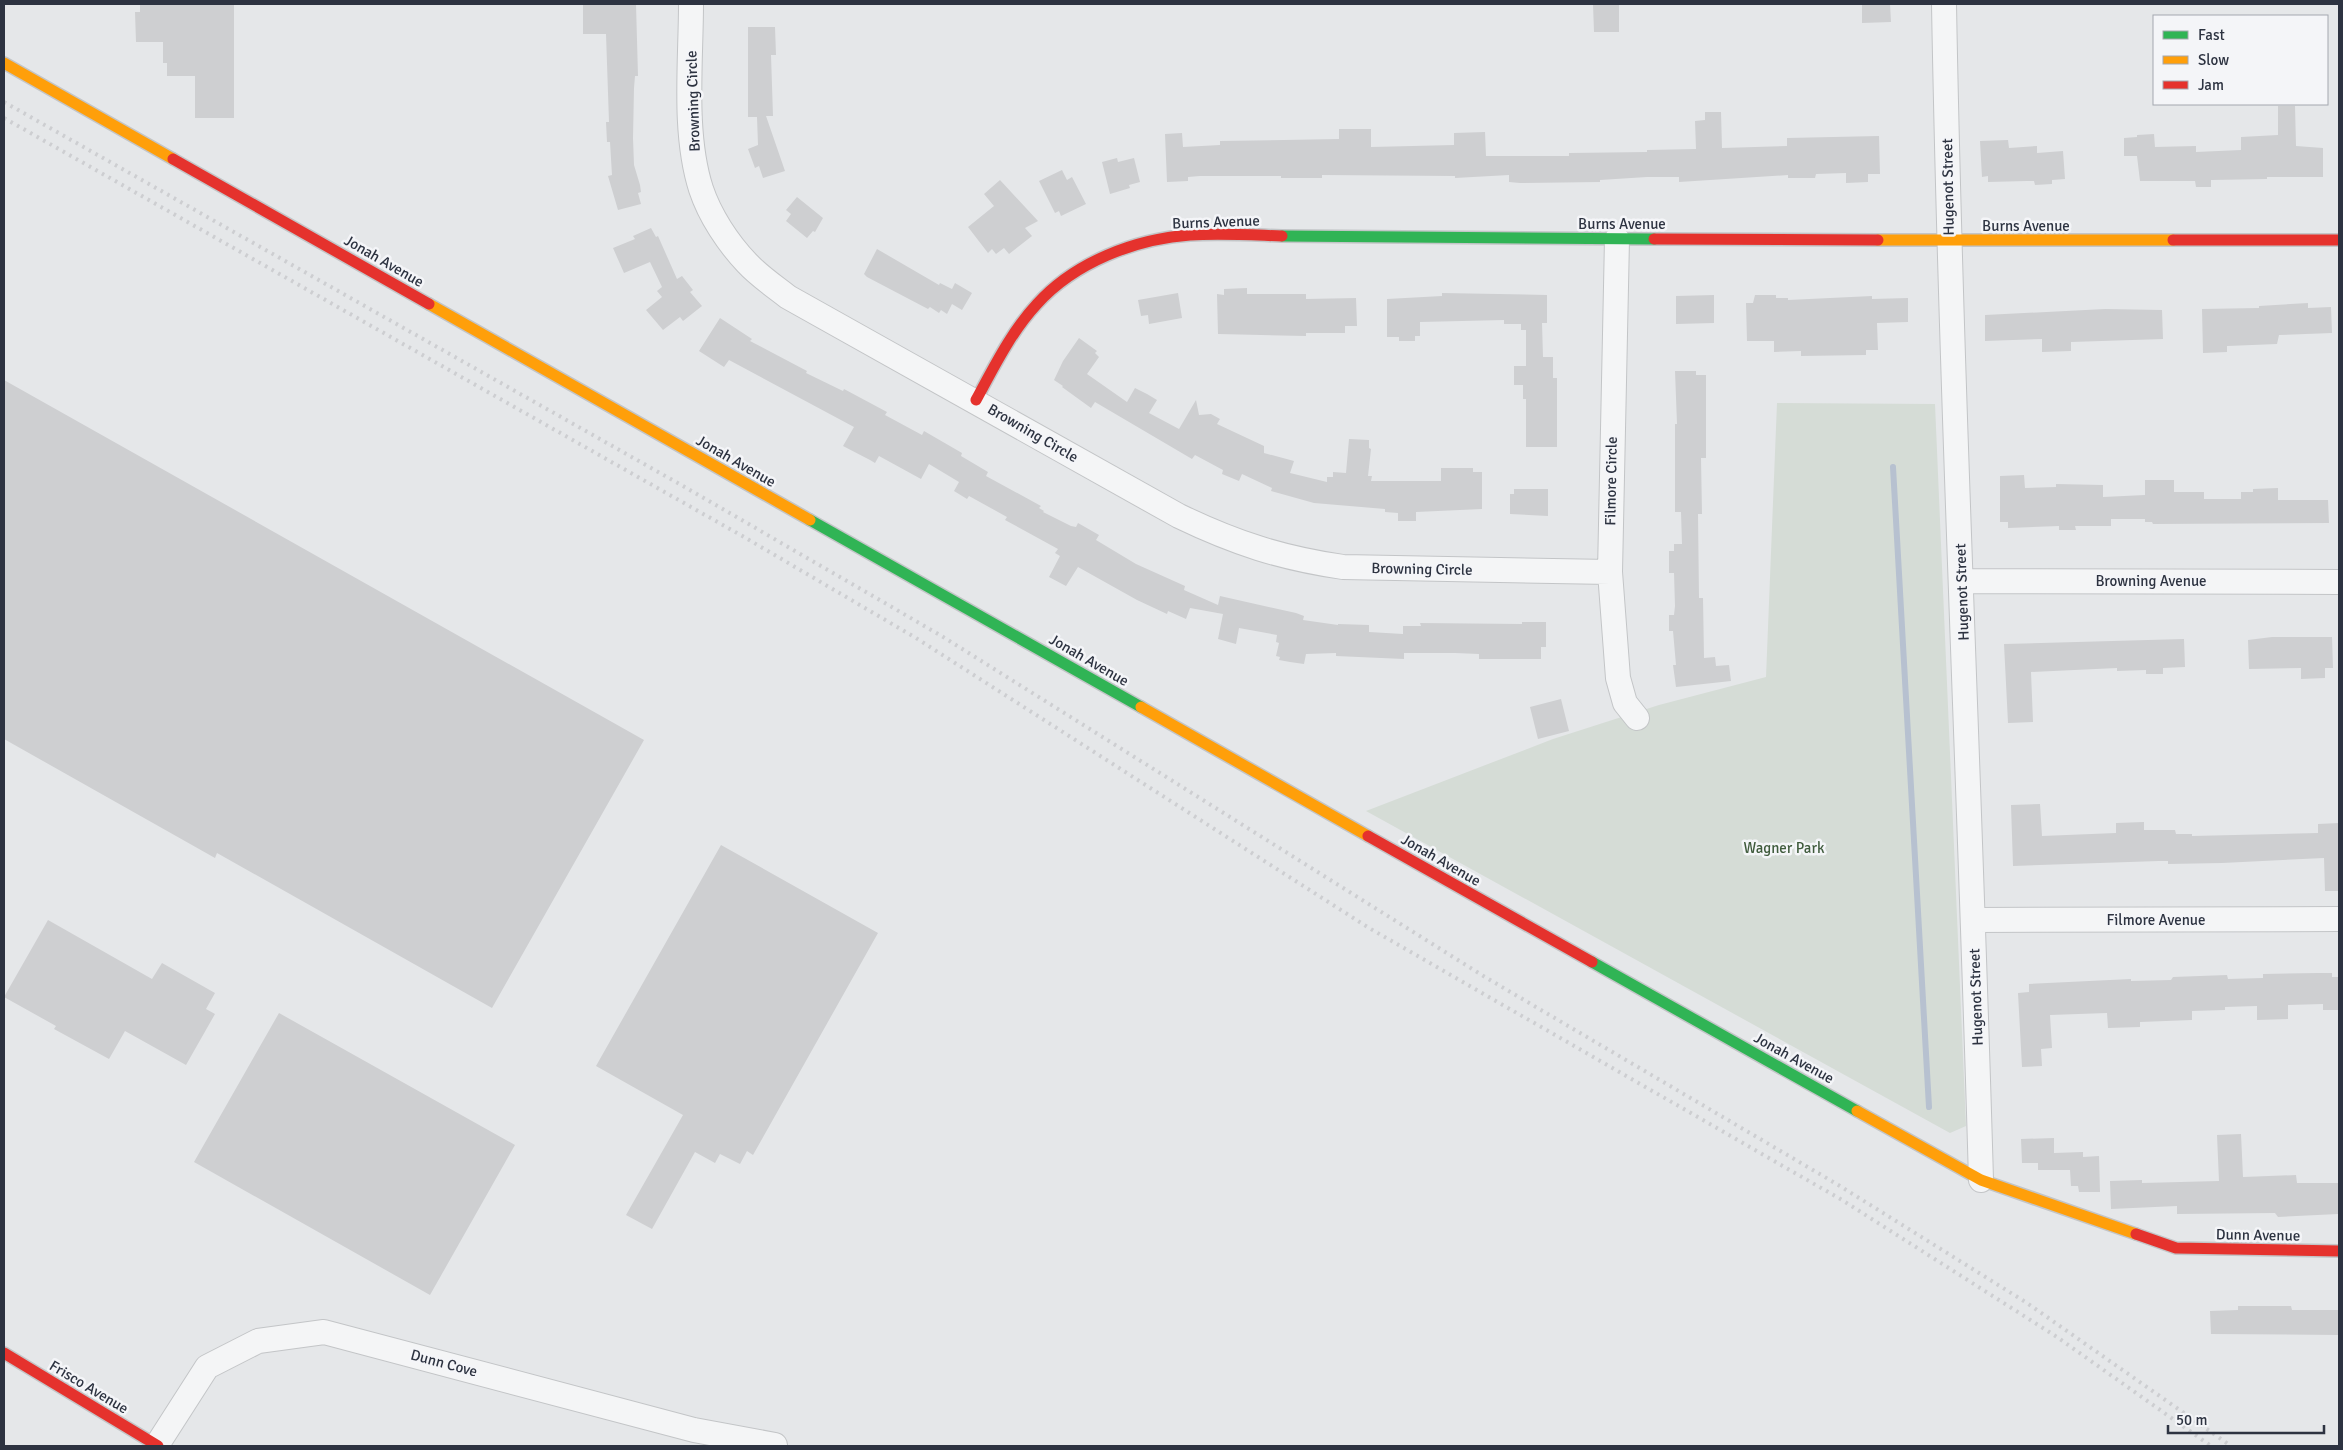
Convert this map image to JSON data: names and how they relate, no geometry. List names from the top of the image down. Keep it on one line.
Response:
{"streets":{"street":["Browning Circle","Hugenot Street","Burns Avenue","Jonah Avenue","Filmore Circle","Browning Avenue","Filmore Avenue","Dunn Avenue","Dunn Cove","Frisco Avenue"]},"crossings":[["Browning Circle","Burns Avenue"],["Browning Circle","Filmore Circle"],["Hugenot Street","Burns Avenue"],["Hugenot Street","Jonah Avenue"],["Hugenot Street","Browning Avenue"],["Hugenot Street","Filmore Avenue"],["Burns Avenue","Filmore Circle"],["Jonah Avenue","Dunn Avenue"],["Dunn Cove","Frisco Avenue"]],"parks":["Wagner Park"],"legend":["Fast","Slow","Jam"],"scale_bar":"50 m"}
